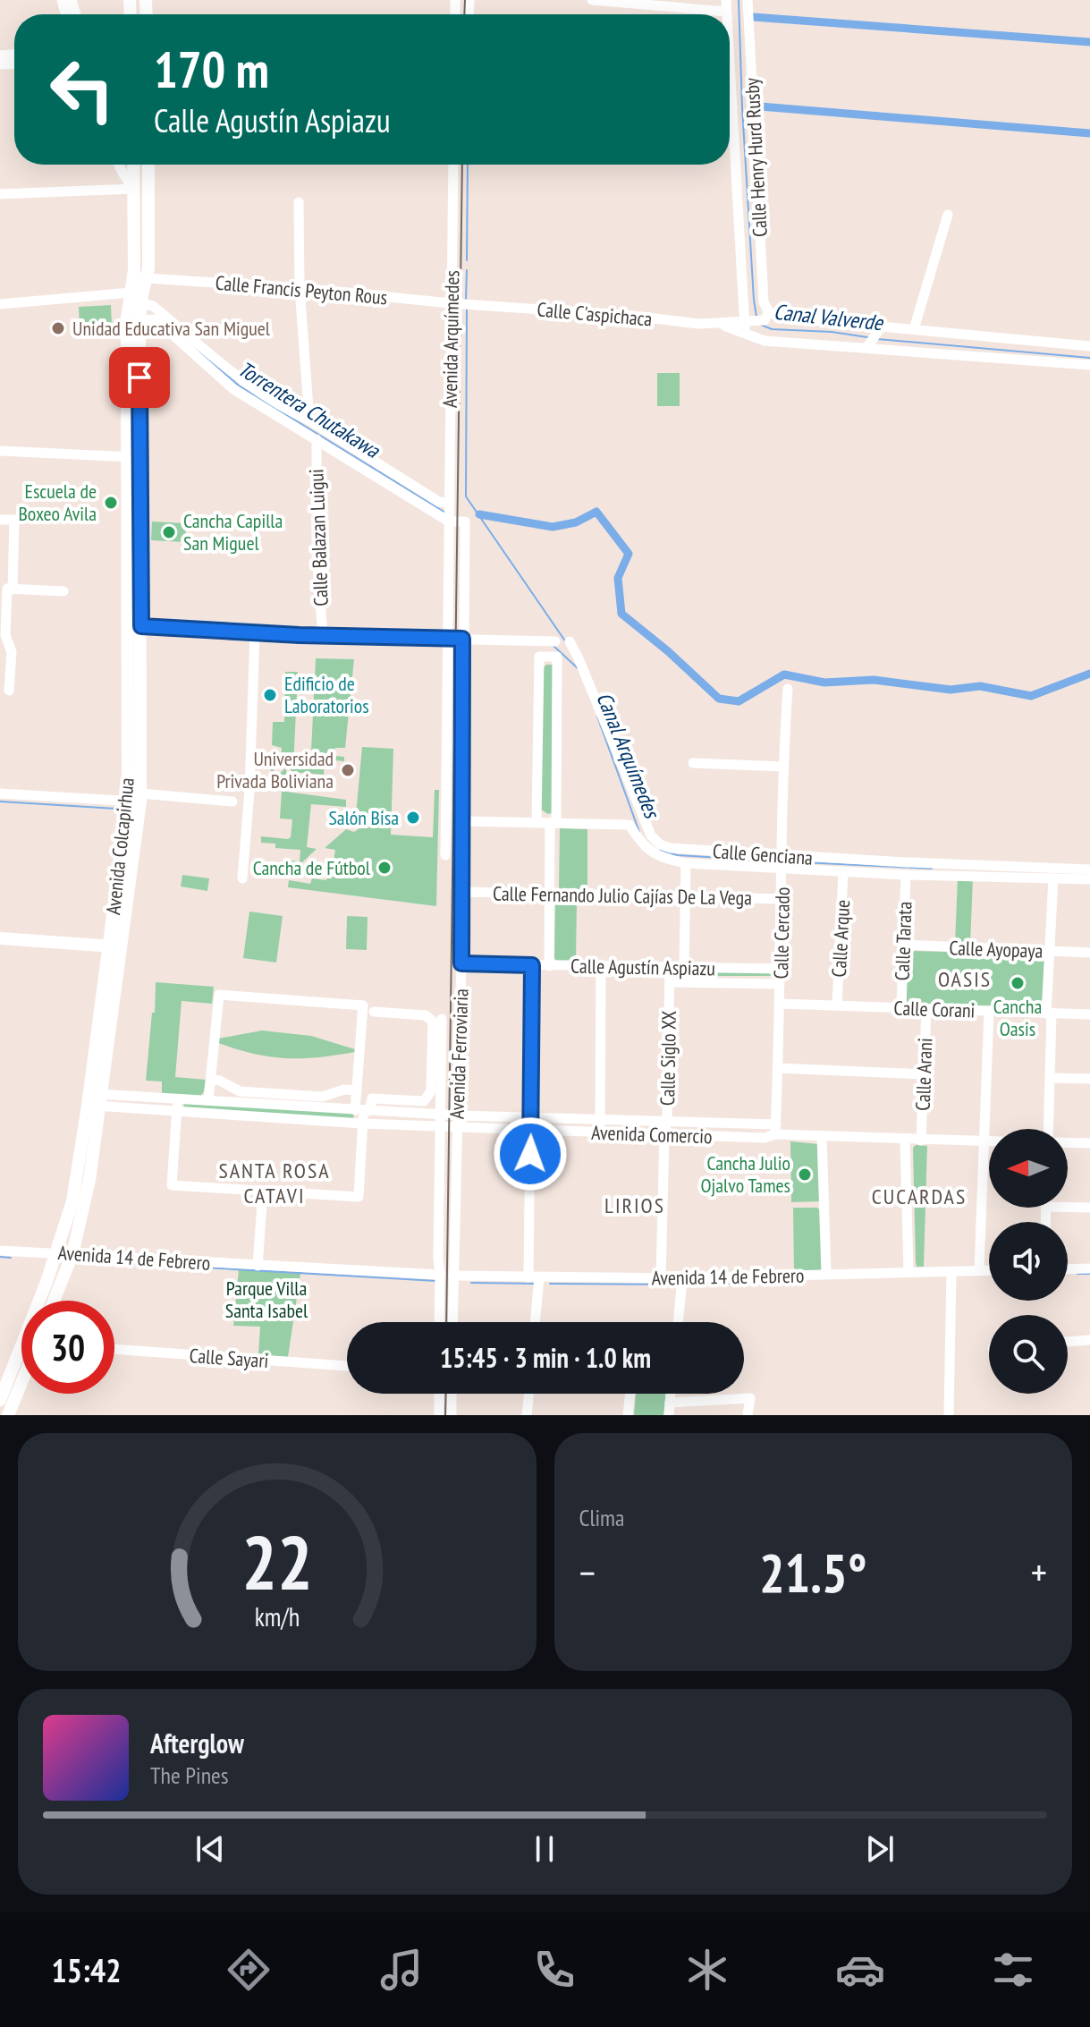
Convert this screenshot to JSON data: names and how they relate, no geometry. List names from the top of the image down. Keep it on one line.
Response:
{"streets":{"main road":["Avenida Colcapirhua"],"street":["Calle Henry Hurd Rusby","Calle Francis Peyton Rous","Calle C'aspichaca","Avenida Arquímedes","Calle Balazan Luigui","Calle Genciana","Calle Fernando Julio Cajías De La Vega","Calle Cercado","Calle Arque","Calle Tarata","Calle Ayopaya","Calle Agustín Aspiazu","Calle Corani","Avenida Ferroviaria","Calle Siglo XX","Calle Arani","Avenida Comercio","Avenida 14 de Febrero","Calle Sayari"]},"crossings":[["Calle Henry Hurd Rusby","Calle C'aspichaca"],["Calle Francis Peyton Rous","Calle C'aspichaca"],["Calle Francis Peyton Rous","Avenida Arquímedes"],["Calle Francis Peyton Rous","Avenida Colcapirhua"],["Avenida Arquímedes","Avenida Ferroviaria"],["Avenida Colcapirhua","Avenida Comercio"],["Avenida Colcapirhua","Avenida 14 de Febrero"],["Calle Genciana","Calle Cercado"],["Calle Genciana","Calle Arque"],["Calle Genciana","Calle Tarata"],["Calle Fernando Julio Cajías De La Vega","Calle Cercado"],["Calle Fernando Julio Cajías De La Vega","Avenida Ferroviaria"],["Calle Cercado","Calle Agustín Aspiazu"],["Calle Cercado","Calle Corani"],["Calle Cercado","Avenida Comercio"],["Calle Arque","Calle Corani"],["Calle Tarata","Calle Ayopaya"],["Calle Tarata","Calle Corani"],["Calle Agustín Aspiazu","Avenida Ferroviaria"],["Calle Agustín Aspiazu","Calle Siglo XX"],["Calle Corani","Calle Arani"],["Avenida Ferroviaria","Avenida Comercio"],["Avenida Ferroviaria","Avenida 14 de Febrero"],["Calle Siglo XX","Avenida Comercio"],["Calle Siglo XX","Avenida 14 de Febrero"],["Calle Arani","Avenida Comercio"]],"districts":["OASIS","SANTA ROSA CATAVI","CUCARDAS","LIRIOS"],"water":["Canal Valverde","Torrentera Chutakawa","Canal Arquímedes"],"parks":["Parque Villa Santa Isabel"],"places":["Unidad Educativa San Miguel","Escuela de Boxeo Avila","Cancha Capilla San Miguel","Edificio de Laboratorios","Universidad Privada Boliviana","Salón Bisa","Cancha de Fútbol","Cancha Oasis","Cancha Julio Ojalvo Tames"],"north":"left","page":{"turn":["170 m","Calle Agustín Aspiazu"],"limit":"30","trip":"15:45 · 3 min · 1.0 km","tile":"Clima","heat":["−","21.5°","+"],"song":["Afterglow","The Pines"],"tabs":"15:42","gauge":["22","km/h"]}}
